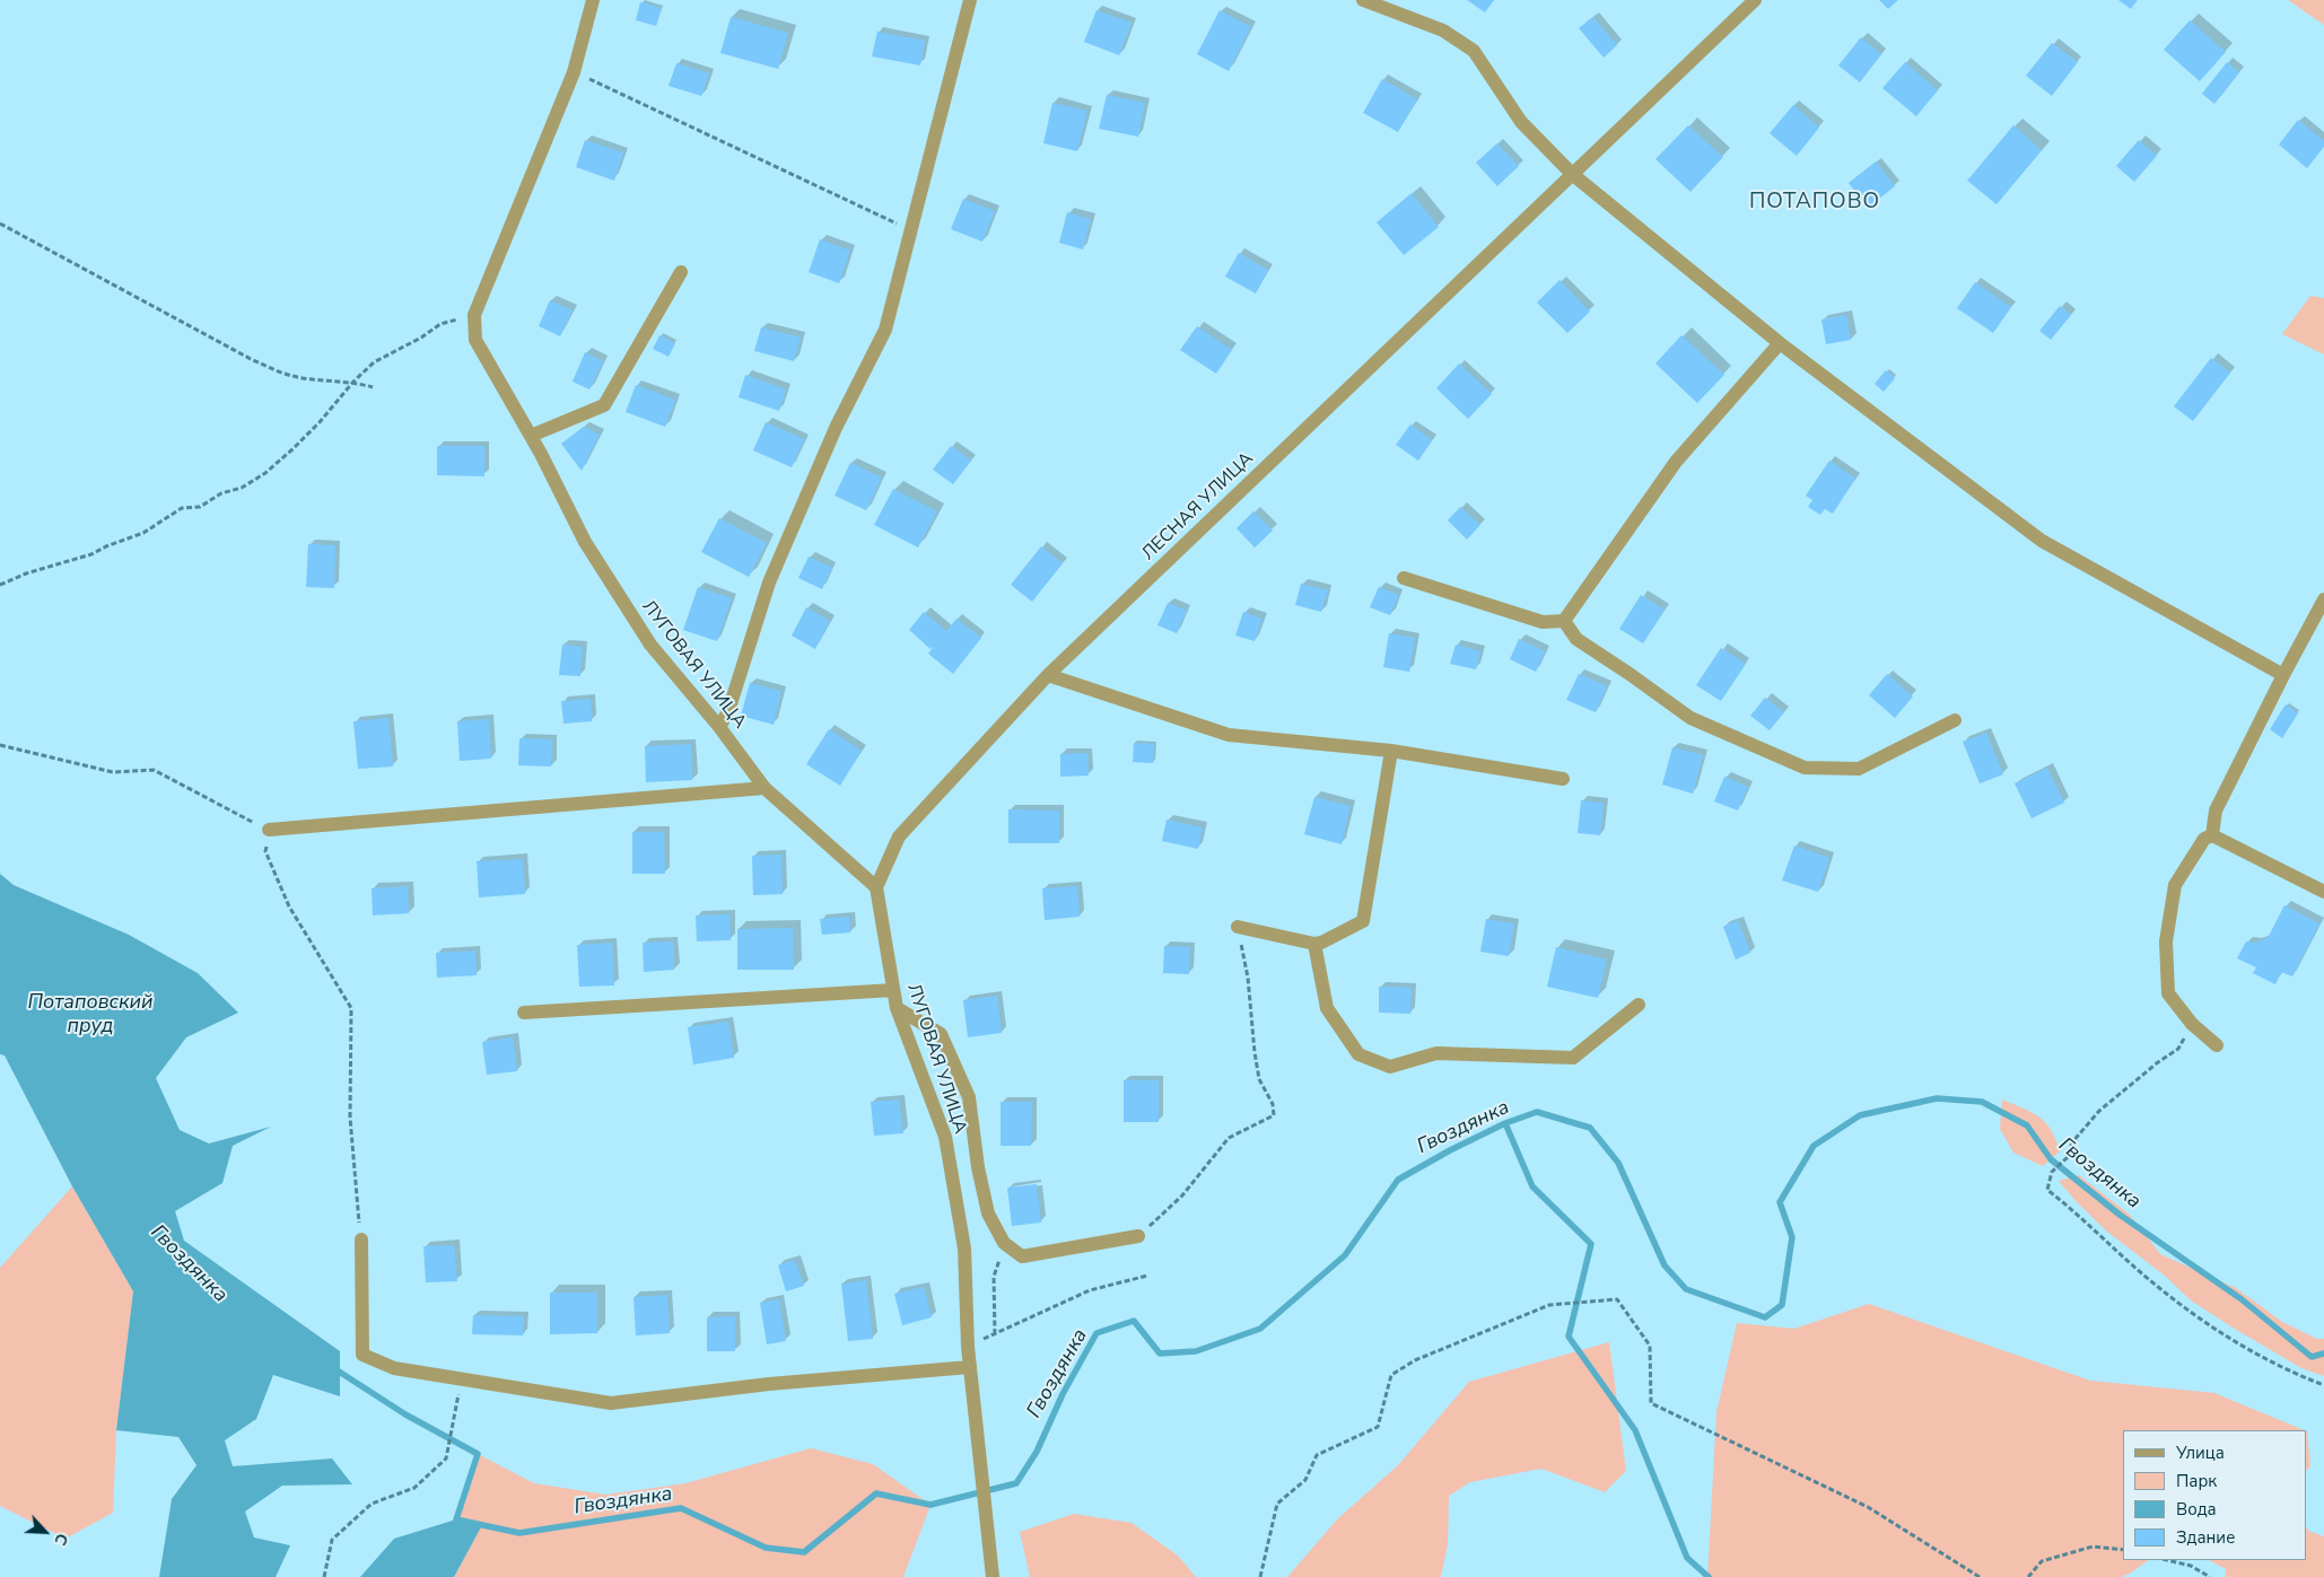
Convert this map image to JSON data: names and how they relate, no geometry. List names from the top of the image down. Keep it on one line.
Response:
{"streets":{"street":["ЛЕСНАЯ УЛИЦА","ЛУГОВАЯ УЛИЦА"]},"crossings":[["ЛЕСНАЯ УЛИЦА","ЛУГОВАЯ УЛИЦА"]],"districts":["ПОТАПОВО"],"water":["Потаповский пруд","Гвоздянка"],"legend":["Улица","Парк","Вода","Здание"],"north":"bottom right"}
